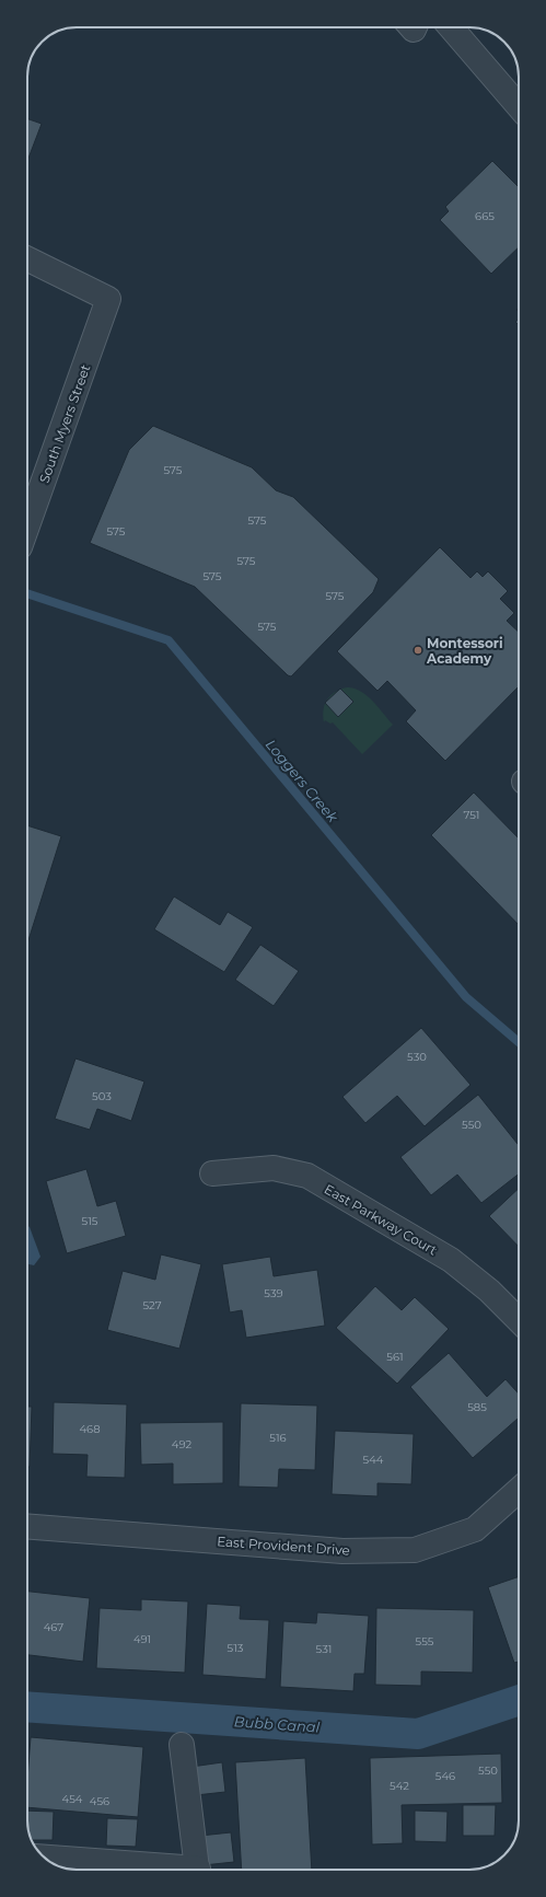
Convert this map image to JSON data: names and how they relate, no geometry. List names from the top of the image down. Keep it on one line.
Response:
{"streets":{"street":["South Myers Street","East Parkway Court","East Provident Drive"]},"water":["Loggers Creek","Bubb Canal"],"places":["Montessori Academy"],"house_numbers":["665","575","575","575","575","575","575","575","751","530","503","550","515","539","527","561","585","468","516","492","544","467","491","555","513","531","550","546","542","454","456"]}
